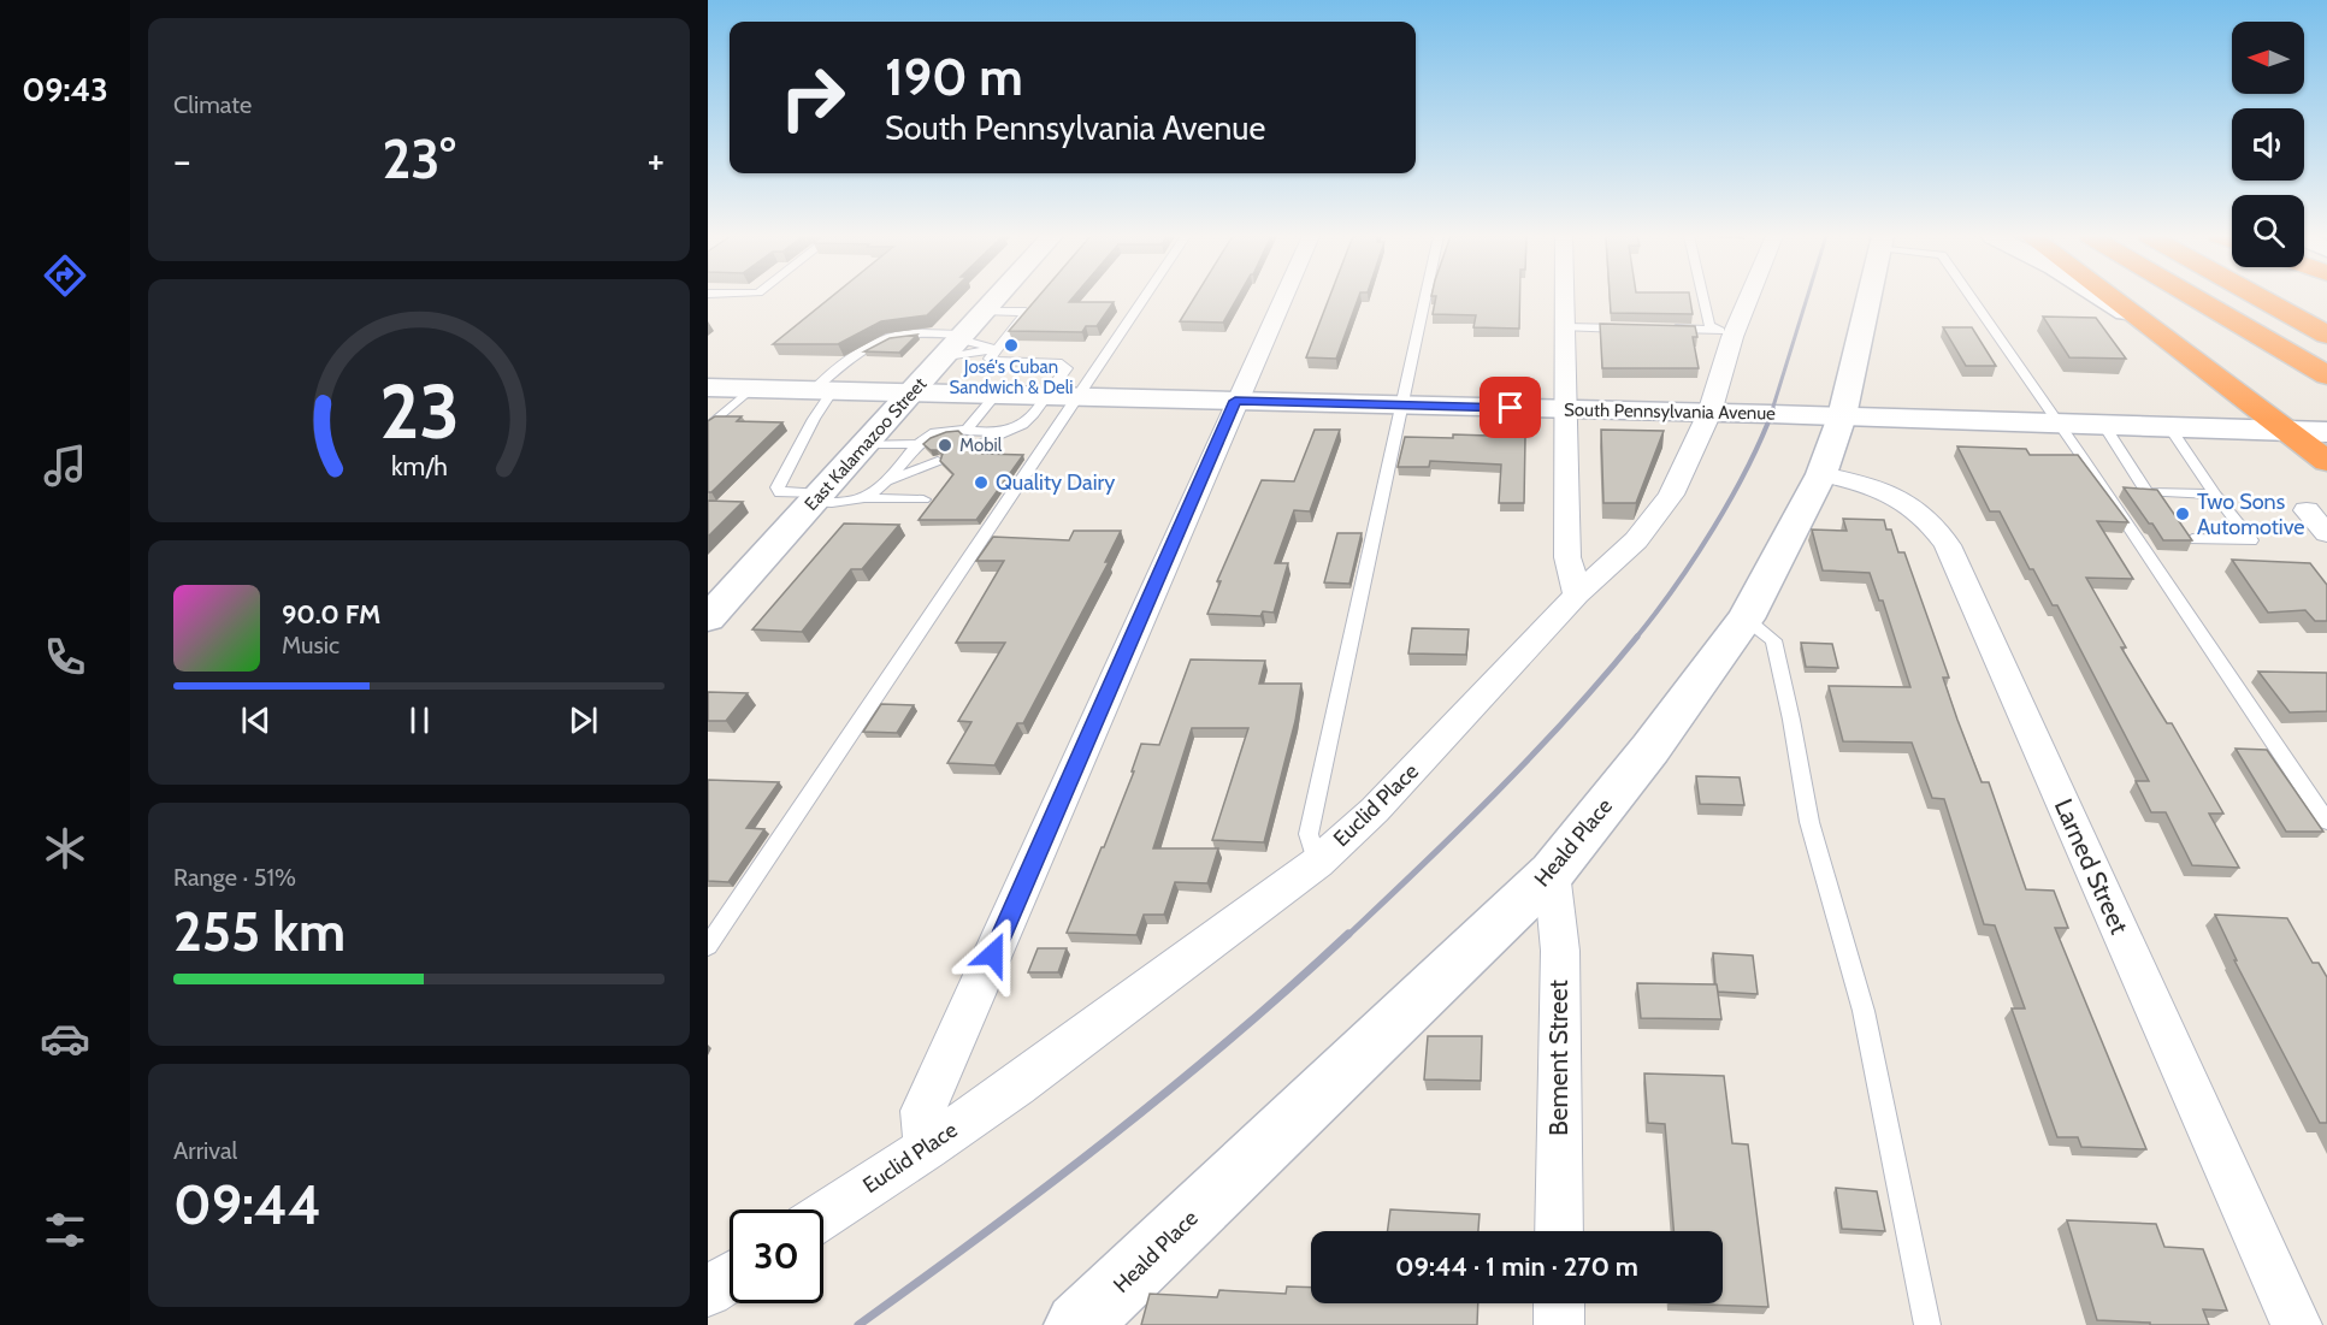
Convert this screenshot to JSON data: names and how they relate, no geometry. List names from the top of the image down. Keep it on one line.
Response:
{"streets":{"street":["South Pennsylvania Avenue","East Kalamazoo Street","Euclid Place","Heald Place","Larned Street","Bement Street"]},"crossings":[["South Pennsylvania Avenue","East Kalamazoo Street"],["South Pennsylvania Avenue","Euclid Place"],["South Pennsylvania Avenue","Heald Place"],["Heald Place","Larned Street"],["Heald Place","Bement Street"]],"places":["José's Cuban Sandwich & Deli","Mobil","Quality Dairy","Two Sons Automotive"],"north":"left","page":{"tabs":"09:43","tile":["Climate",["Range · 51%","255 km"],["Arrival","09:44"]],"turn":["190 m","South Pennsylvania Avenue"],"heat":["−","23°","+"],"song":["90.0 FM","Music"],"limit":"30","trip":"09:44 · 1 min · 270 m","gauge":["23","km/h"]}}
